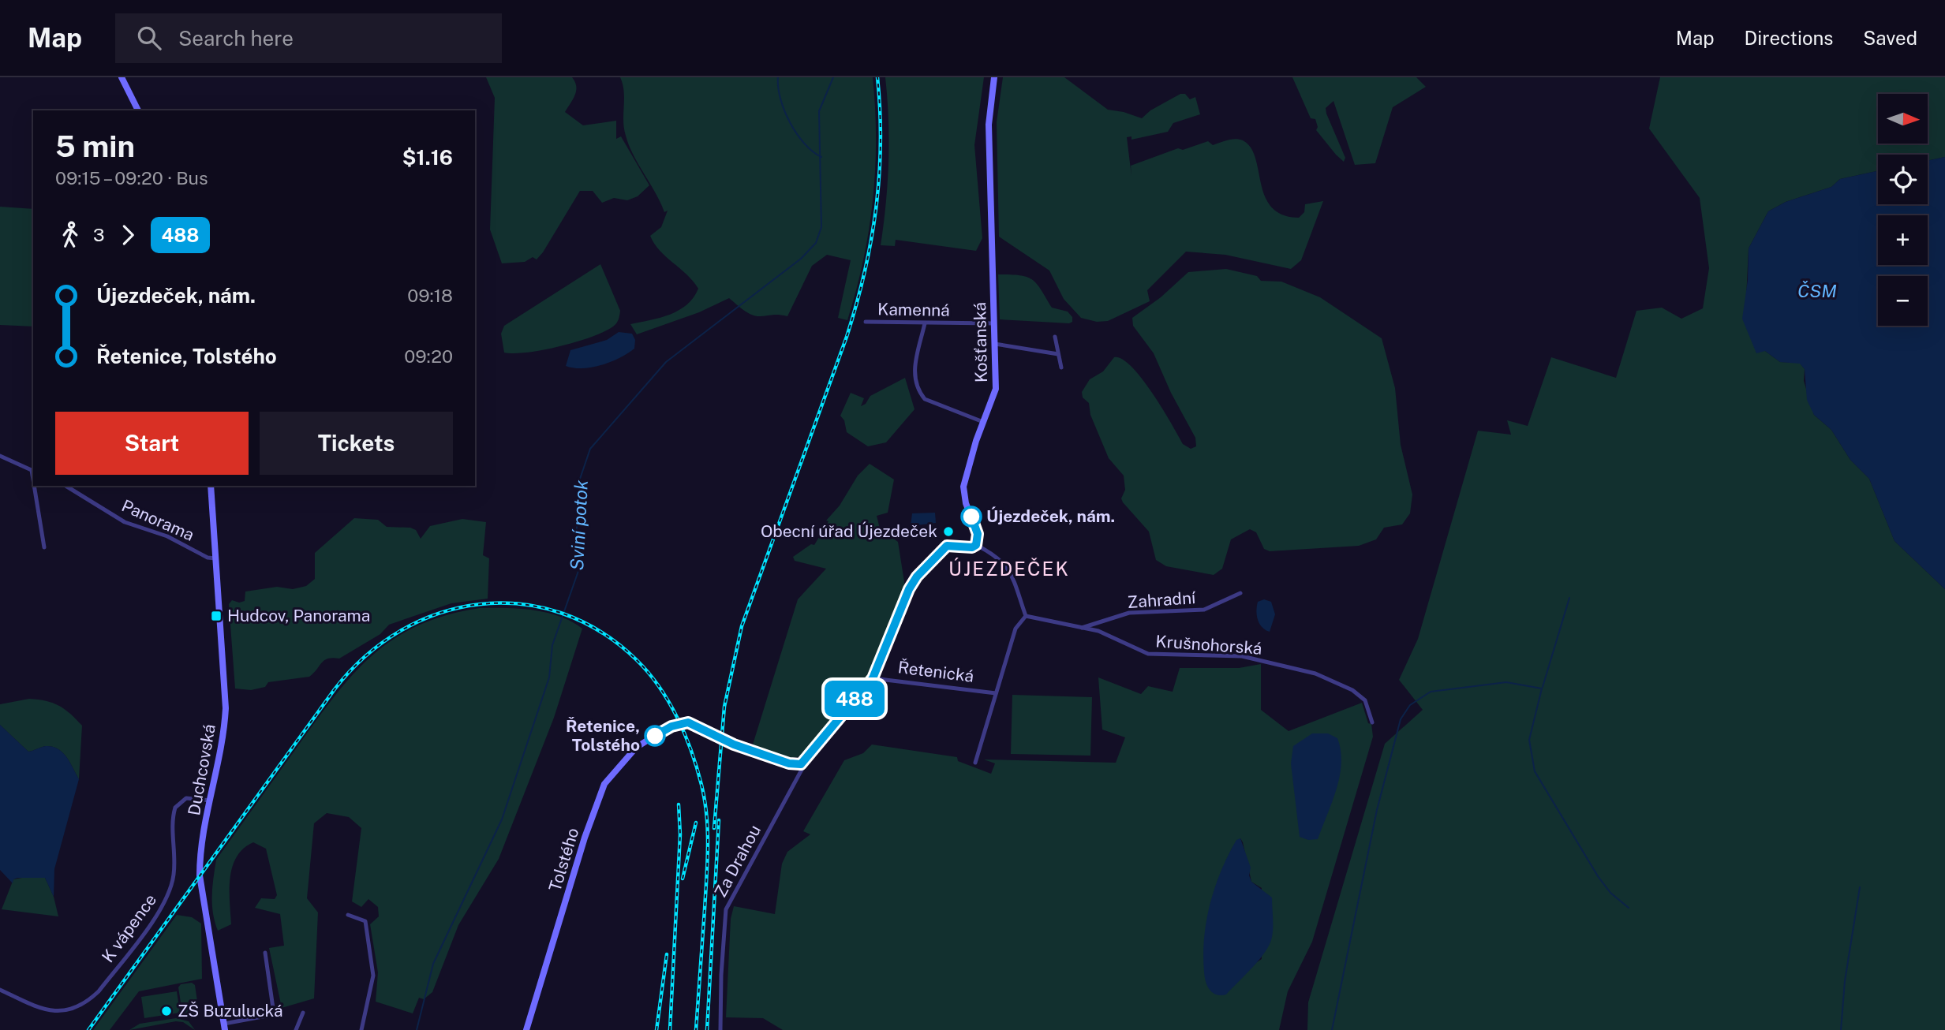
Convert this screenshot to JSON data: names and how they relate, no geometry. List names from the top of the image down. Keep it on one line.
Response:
{"streets":{"street":["Kamenná","Košťanská","Panorama","Zahradní","Krušnohorská","Řetenická","Duchcovská","Tolstého","Za Drahou","K vápence"]},"crossings":[["Kamenná","Košťanská"],["Košťanská","Řetenická"],["Panorama","Duchcovská"],["Zahradní","Krušnohorská"],["Řetenická","Tolstého"],["Řetenická","Za Drahou"],["Duchcovská","K vápence"],["Tolstého","Za Drahou"]],"districts":["ÚJEZDEČEK"],"water":["ČSM","Sviní potok"],"places":{"other":["Újezdeček, nám.","Obecní úřad Újezdeček","Řetenice, Tolstého","ZŠ Buzulucká"],"transit":["Hudcov, Panorama"]},"lines":["bus line 488"],"north":"right","page":{"header":"Map","search":"Search here","nav":["Map","Directions","Saved"],"on_map":"488","map_buttons":["+","−"],"heading":["5 min","09:15 – 09:20 · Bus","$1.16"],"legs":["3","488"],"list":[{"name":"Újezdeček, nám.","value":"09:18"},{"name":"Řetenice, Tolstého","value":"09:20"}],"buttons":["Start","Tickets"]}}
